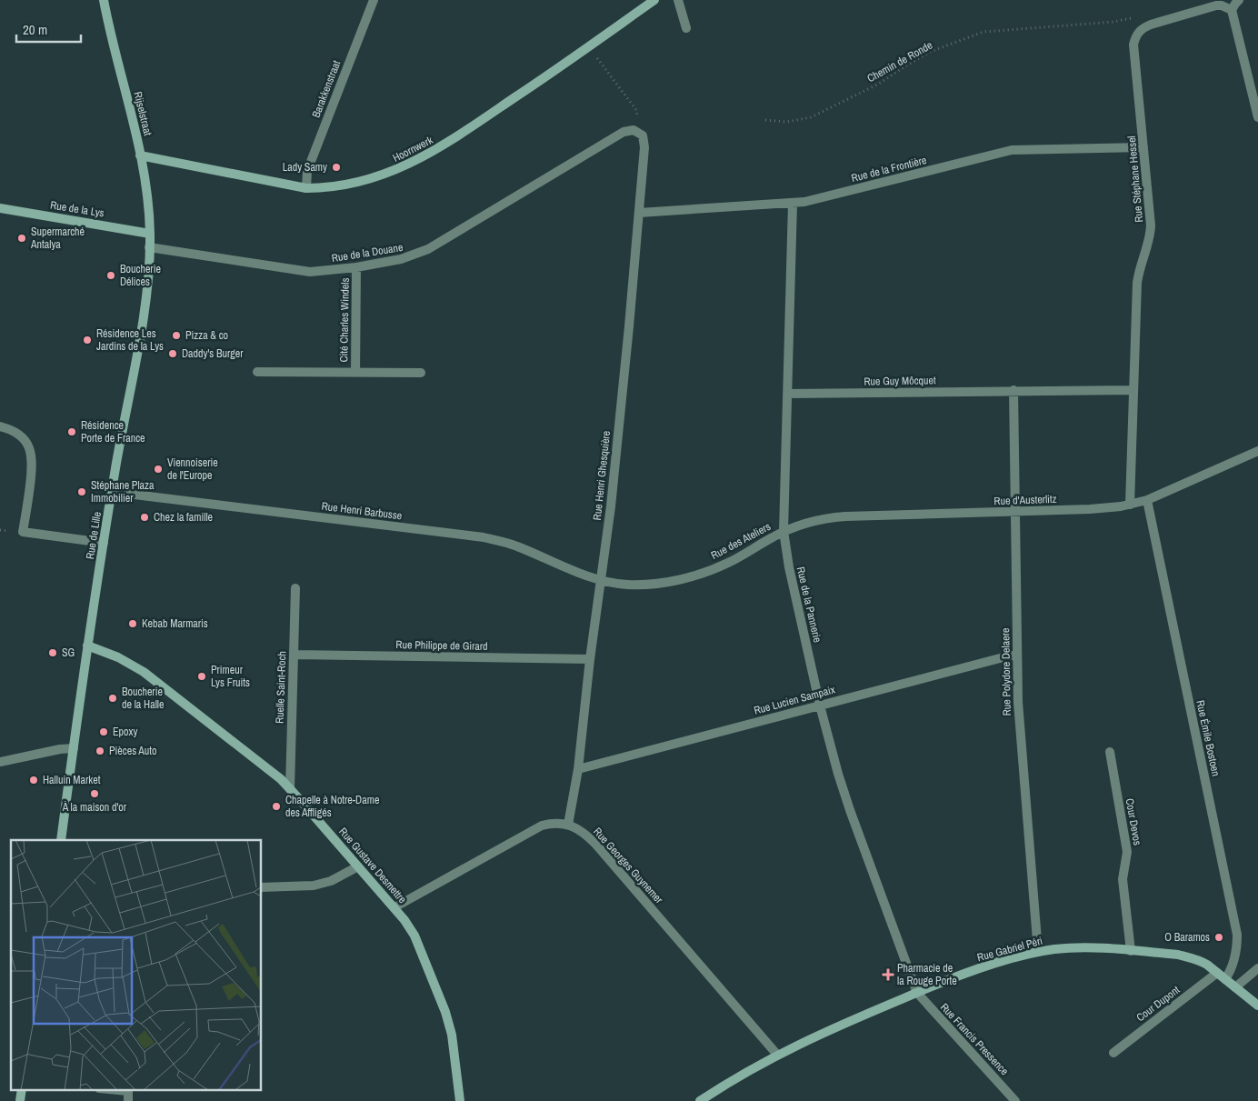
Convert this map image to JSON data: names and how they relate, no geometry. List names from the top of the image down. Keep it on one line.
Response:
{"streets":{"street":["Barakkenstraat","Rijselstraat","Hoornwerk","Rue de la Frontière","Rue Stéphane Hessel","Rue de la Lys","Rue de la Douane","Cité Charles Windels","Rue Guy Môcquet","Rue Henri Ghesquière","Rue d'Austerlitz","Rue Henri Barbusse","Rue de Lille","Rue des Ateliers","Rue de la Pannerie","Rue Philippe de Girard","Rue Polydore Delaere","Ruelle Saint-Roch","Rue Lucien Sampaix","Rue Émile Bostoen","Cour Devos","Rue Gustave Desmettre","Rue Georges Guynemer","Rue Gabriel Péri","Cour Dupont","Rue Francis Pressence"],"path":["Chemin de Ronde"]},"crossings":[["Chemin de Ronde","Rue Stéphane Hessel"],["Barakkenstraat","Hoornwerk"],["Rijselstraat","Hoornwerk"],["Rijselstraat","Rue de la Lys"],["Rijselstraat","Rue de Lille"],["Rue de la Frontière","Rue Stéphane Hessel"],["Rue de la Frontière","Rue Henri Ghesquière"],["Rue de la Frontière","Rue de la Pannerie"],["Rue Stéphane Hessel","Rue Guy Môcquet"],["Rue Stéphane Hessel","Rue d'Austerlitz"],["Rue de la Lys","Rue de Lille"],["Rue de la Douane","Cité Charles Windels"],["Rue de la Douane","Rue Henri Ghesquière"],["Rue de la Douane","Rue de Lille"],["Rue Guy Môcquet","Rue de la Pannerie"],["Rue Guy Môcquet","Rue Polydore Delaere"],["Rue Henri Ghesquière","Rue Henri Barbusse"],["Rue Henri Ghesquière","Rue des Ateliers"],["Rue Henri Ghesquière","Rue Philippe de Girard"],["Rue Henri Ghesquière","Rue Lucien Sampaix"],["Rue Henri Ghesquière","Rue Georges Guynemer"],["Rue d'Austerlitz","Rue des Ateliers"],["Rue d'Austerlitz","Rue de la Pannerie"],["Rue d'Austerlitz","Rue Polydore Delaere"],["Rue d'Austerlitz","Rue Émile Bostoen"],["Rue Henri Barbusse","Rue de Lille"],["Rue Henri Barbusse","Rue des Ateliers"],["Rue de Lille","Rue Gustave Desmettre"],["Rue des Ateliers","Rue de la Pannerie"],["Rue de la Pannerie","Rue Lucien Sampaix"],["Rue de la Pannerie","Rue Gabriel Péri"],["Rue de la Pannerie","Rue Francis Pressence"],["Rue Philippe de Girard","Ruelle Saint-Roch"],["Rue Polydore Delaere","Rue Lucien Sampaix"],["Rue Polydore Delaere","Rue Gabriel Péri"],["Ruelle Saint-Roch","Rue Gustave Desmettre"],["Rue Émile Bostoen","Rue Gabriel Péri"],["Rue Émile Bostoen","Cour Dupont"],["Cour Devos","Rue Gabriel Péri"],["Rue Gustave Desmettre","Rue Georges Guynemer"],["Rue Georges Guynemer","Rue Gabriel Péri"],["Rue Gabriel Péri","Cour Dupont"],["Rue Gabriel Péri","Rue Francis Pressence"]],"places":{"other":["Lady Samy","Supermarché Antalya","Boucherie Délices","Pizza & co","Résidence Les Jardins de la Lys","Daddy's Burger","Résidence Porte de France","Viennoiserie de l'Europe","Stéphane Plaza Immobilier","Chez la famille","Kebab Marmaris","SG","Primeur Lys Fruits","Boucherie de la Halle","Epoxy","Pièces Auto","Halluin Market","À la maison d'or","Chapelle à Notre-Dame des Affligés","O Baramos"],"health":["Pharmacie de la Rouge Porte"]},"scale_bar":"20 m"}
